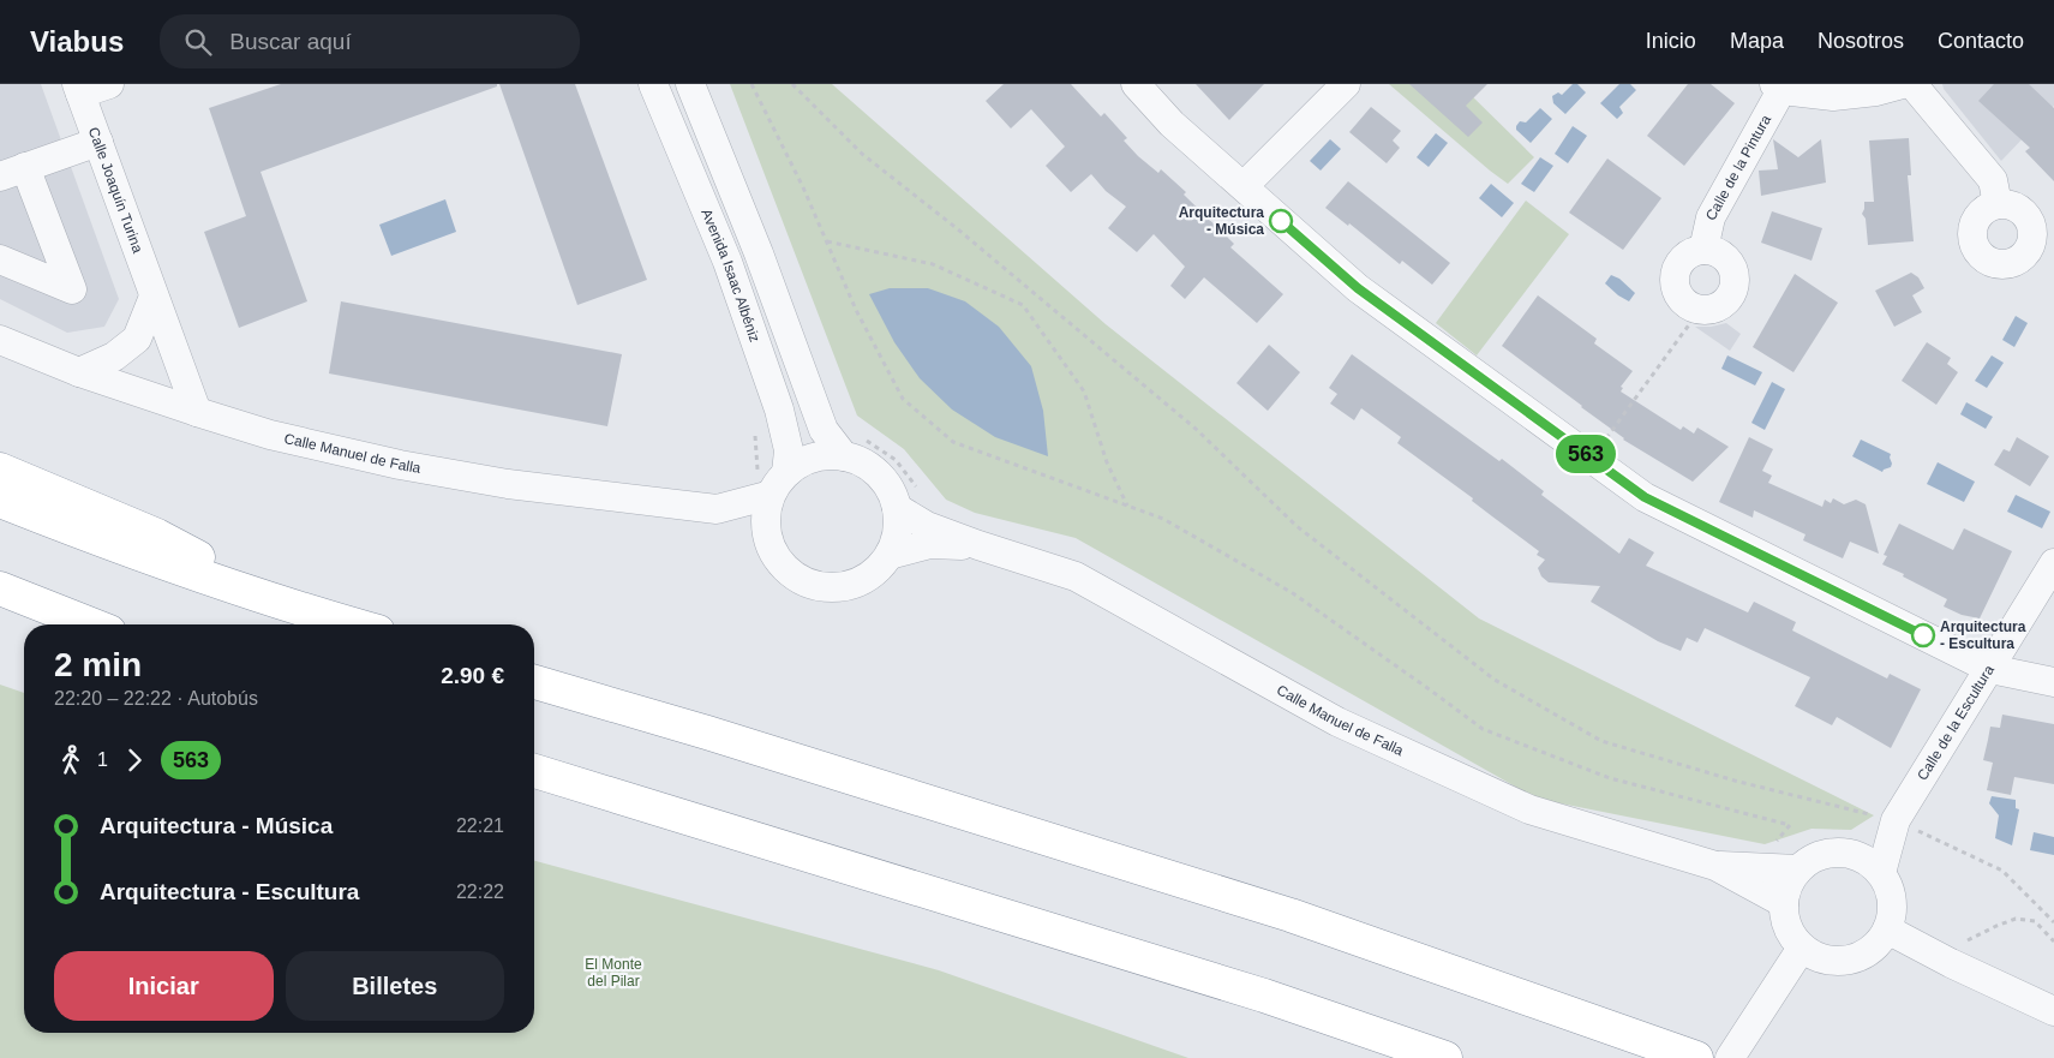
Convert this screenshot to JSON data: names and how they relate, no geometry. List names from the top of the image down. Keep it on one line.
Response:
{"streets":{"street":["Calle de la Pintura","Calle Joaquín Turina","Avenida Isaac Albéniz","Calle Manuel de Falla","Calle de la Escultura"]},"crossings":[["Calle Joaquín Turina","Calle Manuel de Falla"],["Avenida Isaac Albéniz","Calle Manuel de Falla"],["Calle Manuel de Falla","Calle de la Escultura"]],"parks":["El Monte del Pilar"],"places":["Arquitectura - Música","Arquitectura - Escultura"],"lines":["bus line 563"],"page":{"header":"Viabus","search":"Buscar aquí","nav":["Inicio","Mapa","Nosotros","Contacto"],"on_map":"563","heading":["2 min","22:20 – 22:22 · Autobús","2.90 €"],"legs":["1","563"],"list":[{"name":"Arquitectura - Música","value":"22:21"},{"name":"Arquitectura - Escultura","value":"22:22"}],"buttons":["Iniciar","Billetes"]}}
